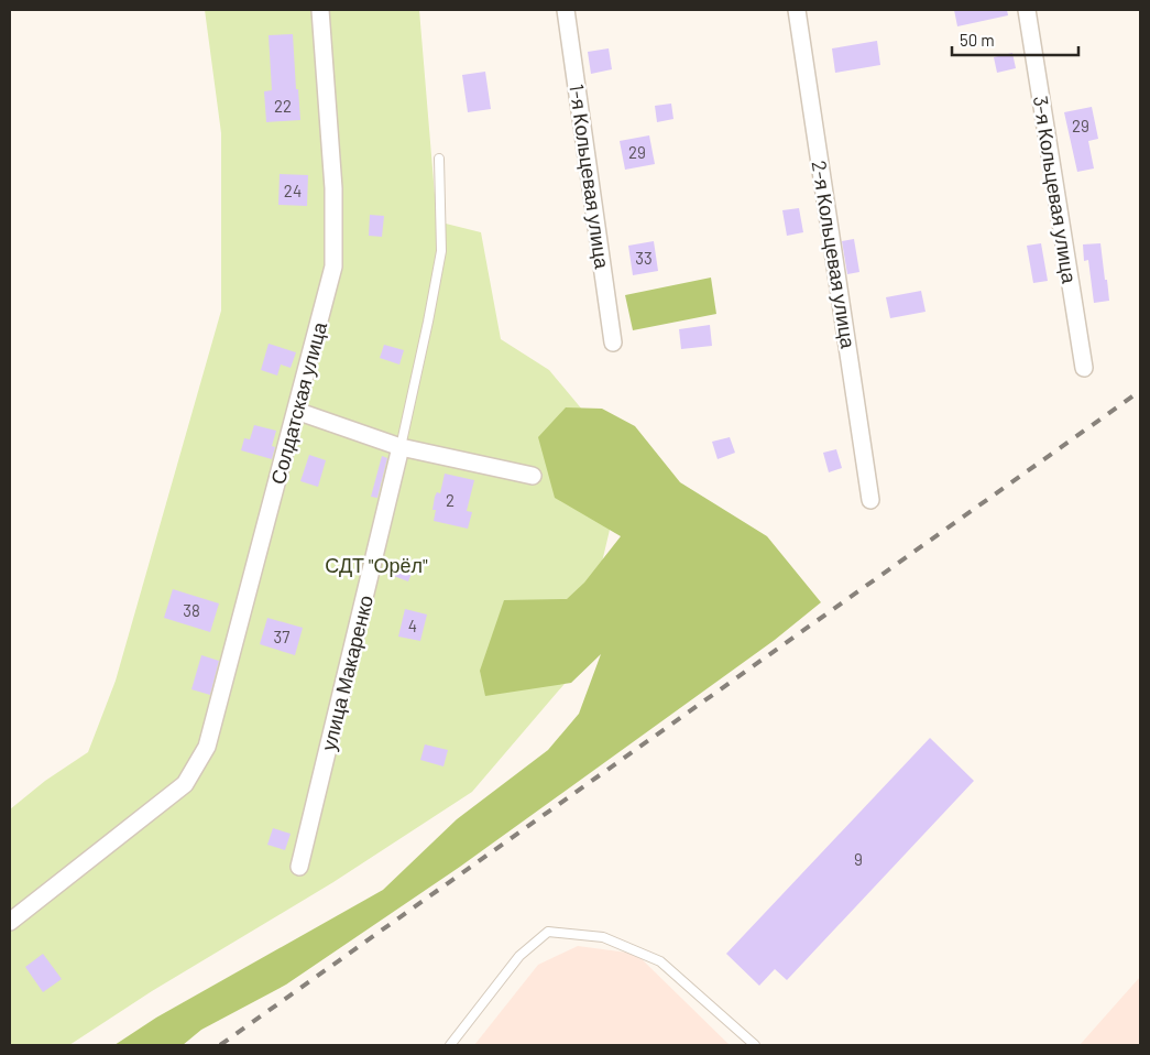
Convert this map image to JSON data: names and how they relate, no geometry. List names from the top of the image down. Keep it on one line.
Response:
{"streets":{"street":["1-я Кольцевая улица","3-я Кольцевая улица","2-я Кольцевая улица","Солдатская улица","улица Макаренко"]},"parks":["СДТ \"Орёл\""],"house_numbers":["22","29","29","24","33","2","38","4","37","9"],"scale_bar":"50 m"}
